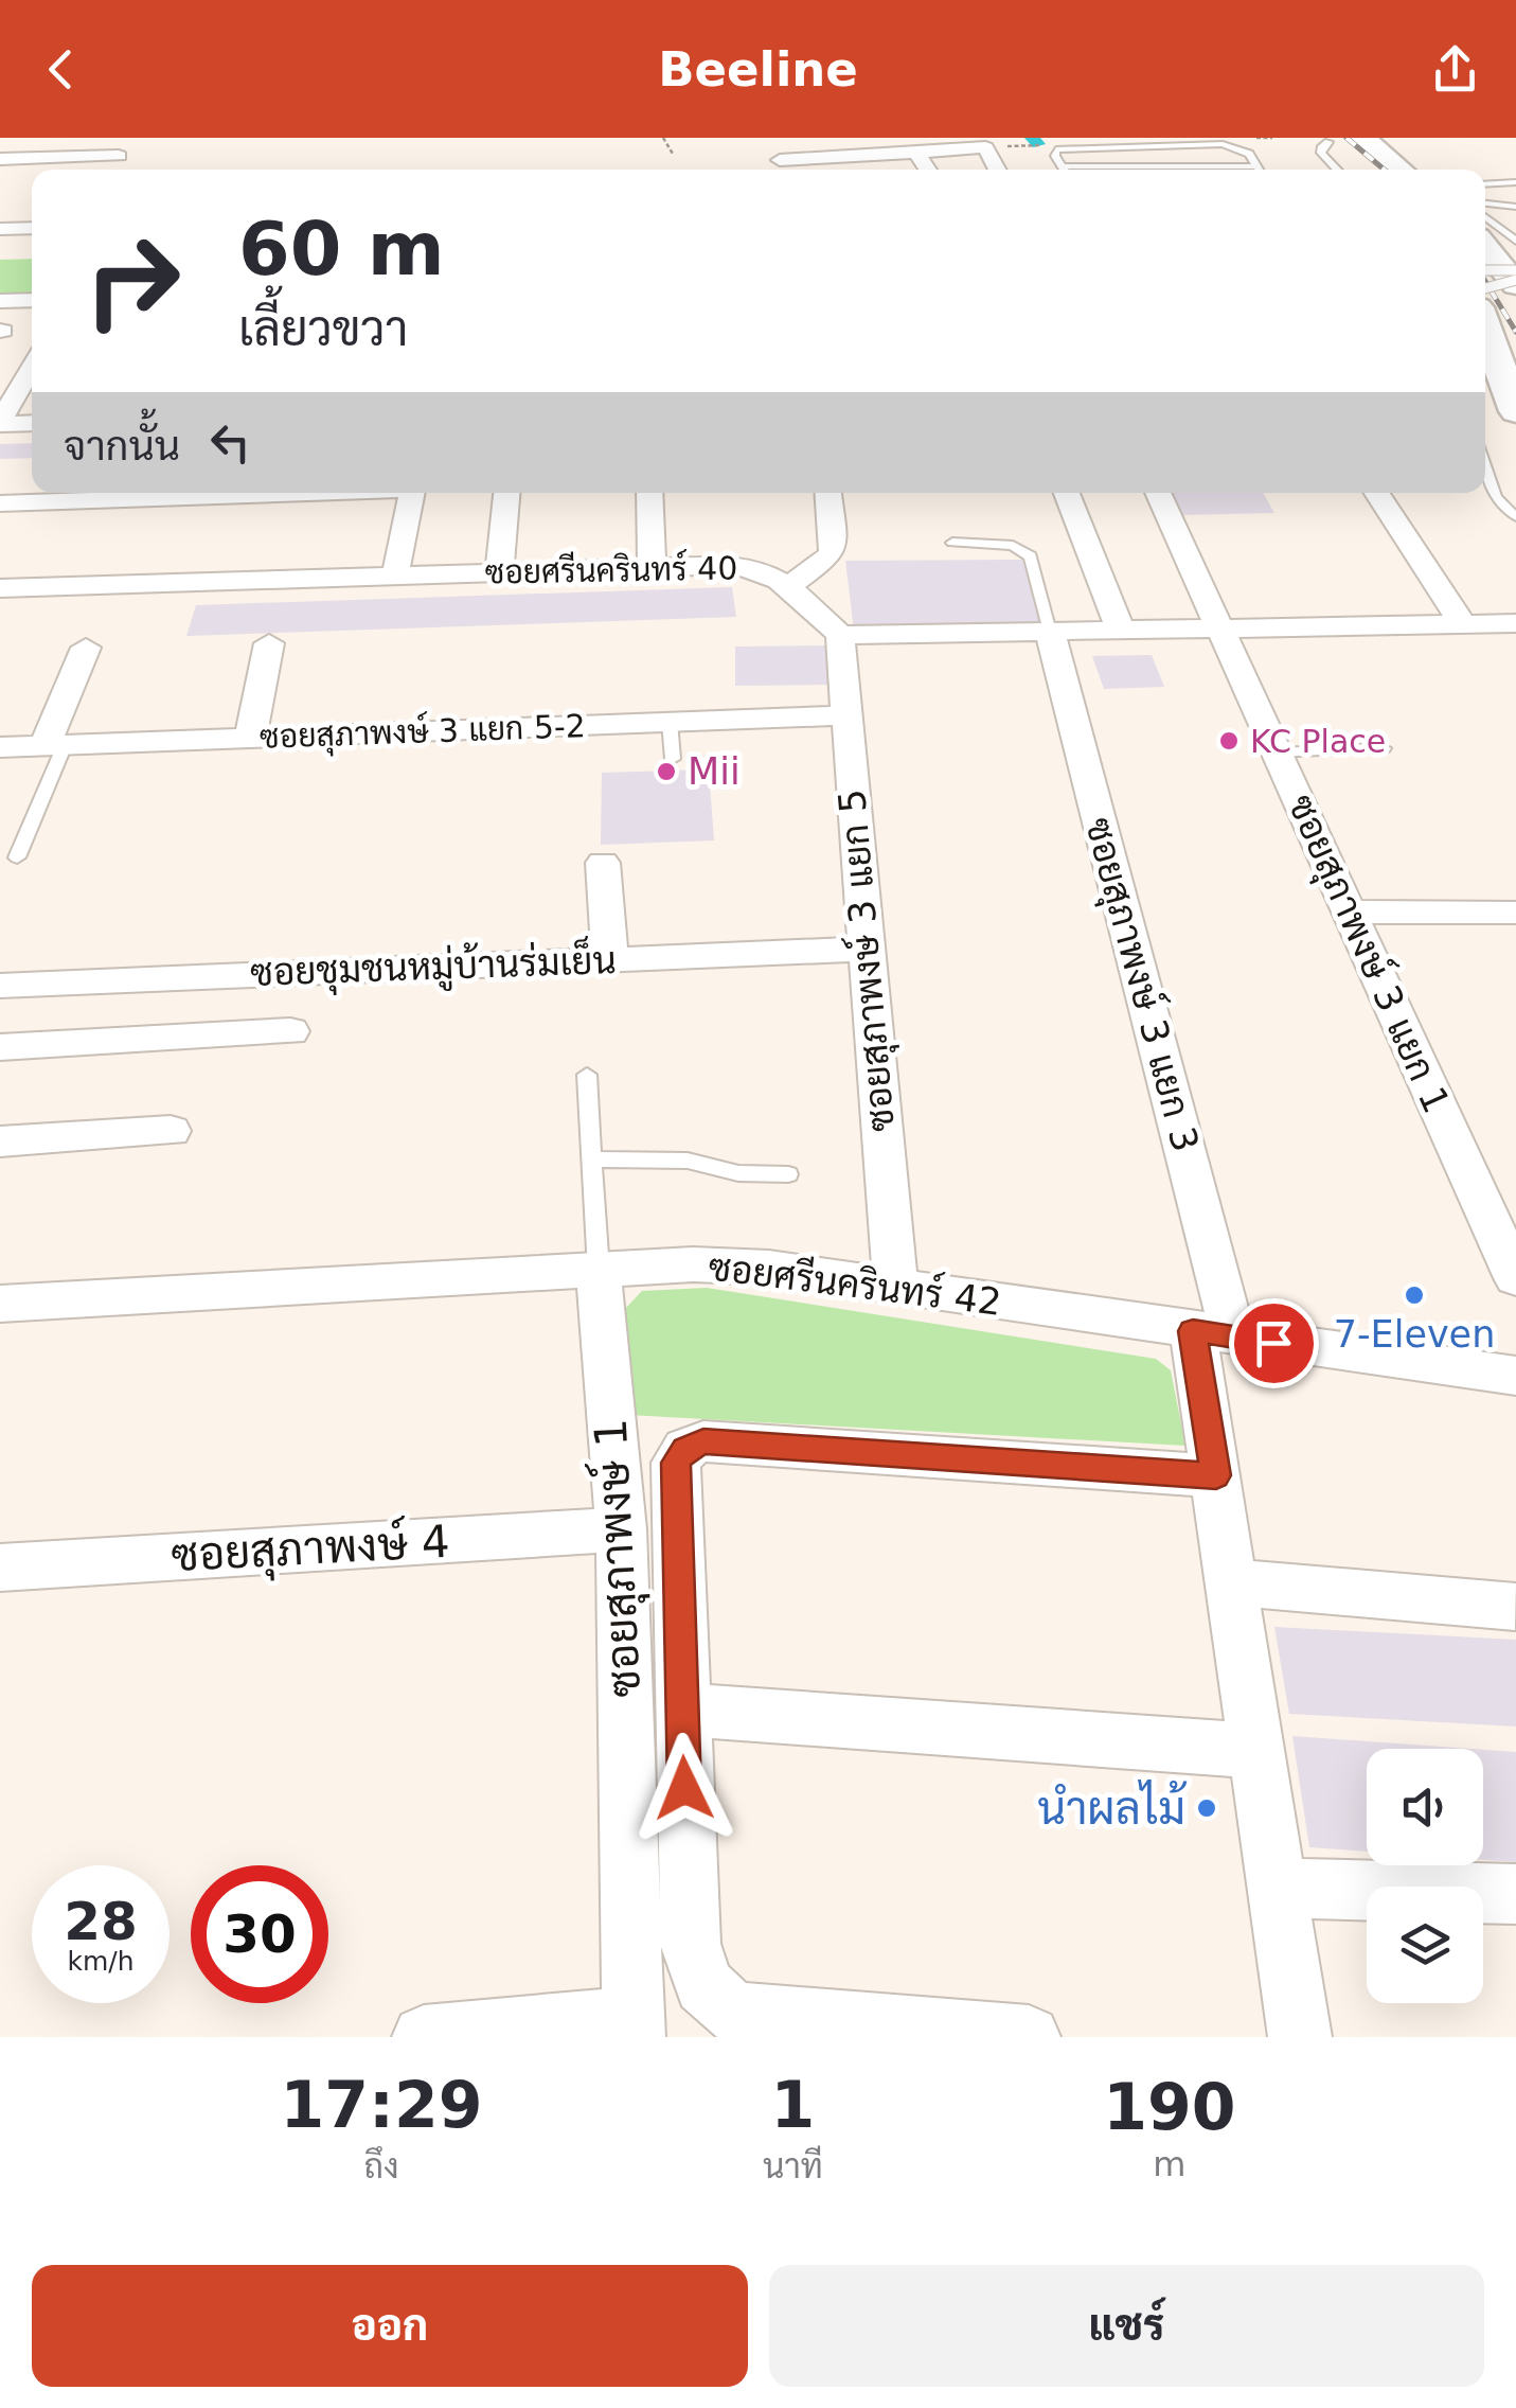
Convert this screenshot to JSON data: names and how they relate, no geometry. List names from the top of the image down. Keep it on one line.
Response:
{"streets":{"street":["ซอยศรีนครินทร์ 40","ซอยสุภาพงษ์ 3 แยก 5-2","ซอยสุภาพงษ์ 3 แยก 1","ซอยสุภาพงษ์ 3 แยก 5","ซอยชุมชนหมู่บ้านร่มเย็น","ซอยสุภาพงษ์ 3 แยก 3","ซอยศรีนครินทร์ 42","ซอยสุภาพงษ์ 4","ซอยสุภาพงษ์ 1"]},"crossings":[["ซอยศรีนครินทร์ 40","ซอยสุภาพงษ์ 3 แยก 5"],["ซอยสุภาพงษ์ 3 แยก 5-2","ซอยสุภาพงษ์ 3 แยก 5"],["ซอยสุภาพงษ์ 3 แยก 5","ซอยชุมชนหมู่บ้านร่มเย็น"],["ซอยสุภาพงษ์ 3 แยก 5","ซอยศรีนครินทร์ 42"],["ซอยสุภาพงษ์ 3 แยก 3","ซอยศรีนครินทร์ 42"],["ซอยศรีนครินทร์ 42","ซอยสุภาพงษ์ 1"],["ซอยสุภาพงษ์ 4","ซอยสุภาพงษ์ 1"]],"places":["KC Place","Mii","7-Eleven","นำผลไม้"],"page":{"header":"Beeline","turn":["60 m","เลี้ยวขวา"],"then":"จากนั้น","speed":"28 km/h","limit":"30","eta":["17:29","ถึง","1","นาที","190","m"],"buttons":["ออก","แชร์"]}}
